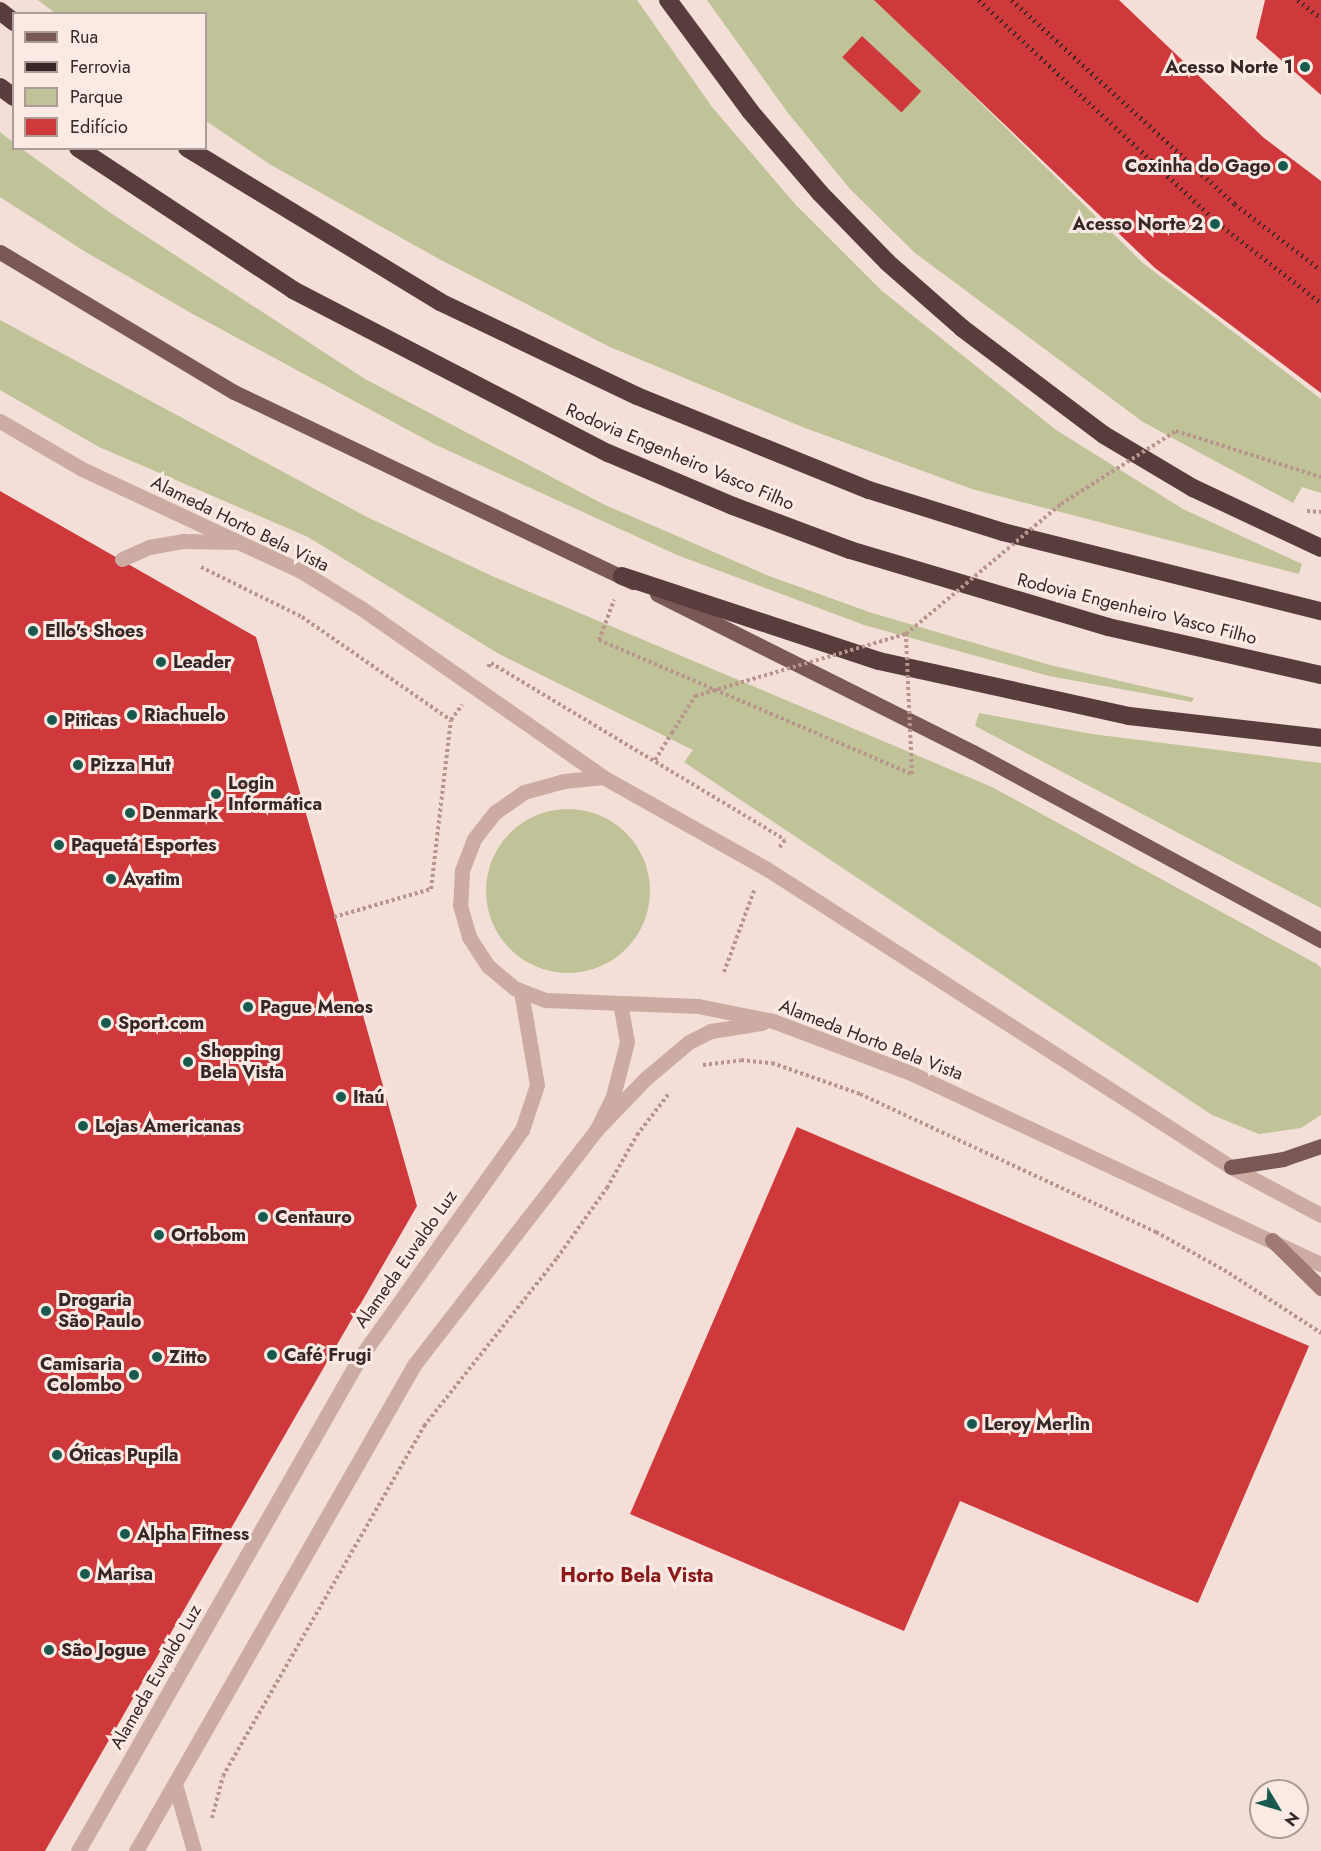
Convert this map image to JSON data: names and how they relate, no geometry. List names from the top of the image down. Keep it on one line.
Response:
{"streets":{"highway":["Rodovia Engenheiro Vasco Filho"],"street":["Alameda Horto Bela Vista","Alameda Euvaldo Luz"]},"crossings":[["Alameda Horto Bela Vista","Alameda Euvaldo Luz"]],"districts":["Horto Bela Vista"],"places":["Acesso Norte 1","Coxinha do Gago","Acesso Norte 2","Ello's Shoes","Leader","Riachuelo","Piticas","Pizza Hut","Login Informática","Denmark","Paquetá Esportes","Avatim","Pague Menos","Sport.com","Shopping Bela Vista","Itaú","Lojas Americanas","Centauro","Ortobom","Drogaria São Paulo","Café Frugi","Zitto","Camisaria Colombo","Leroy Merlin","Óticas Pupila","Alpha Fitness","Marisa","São Jogue"],"legend":["Rua","Ferrovia","Parque","Edifício"],"north":"bottom right"}
